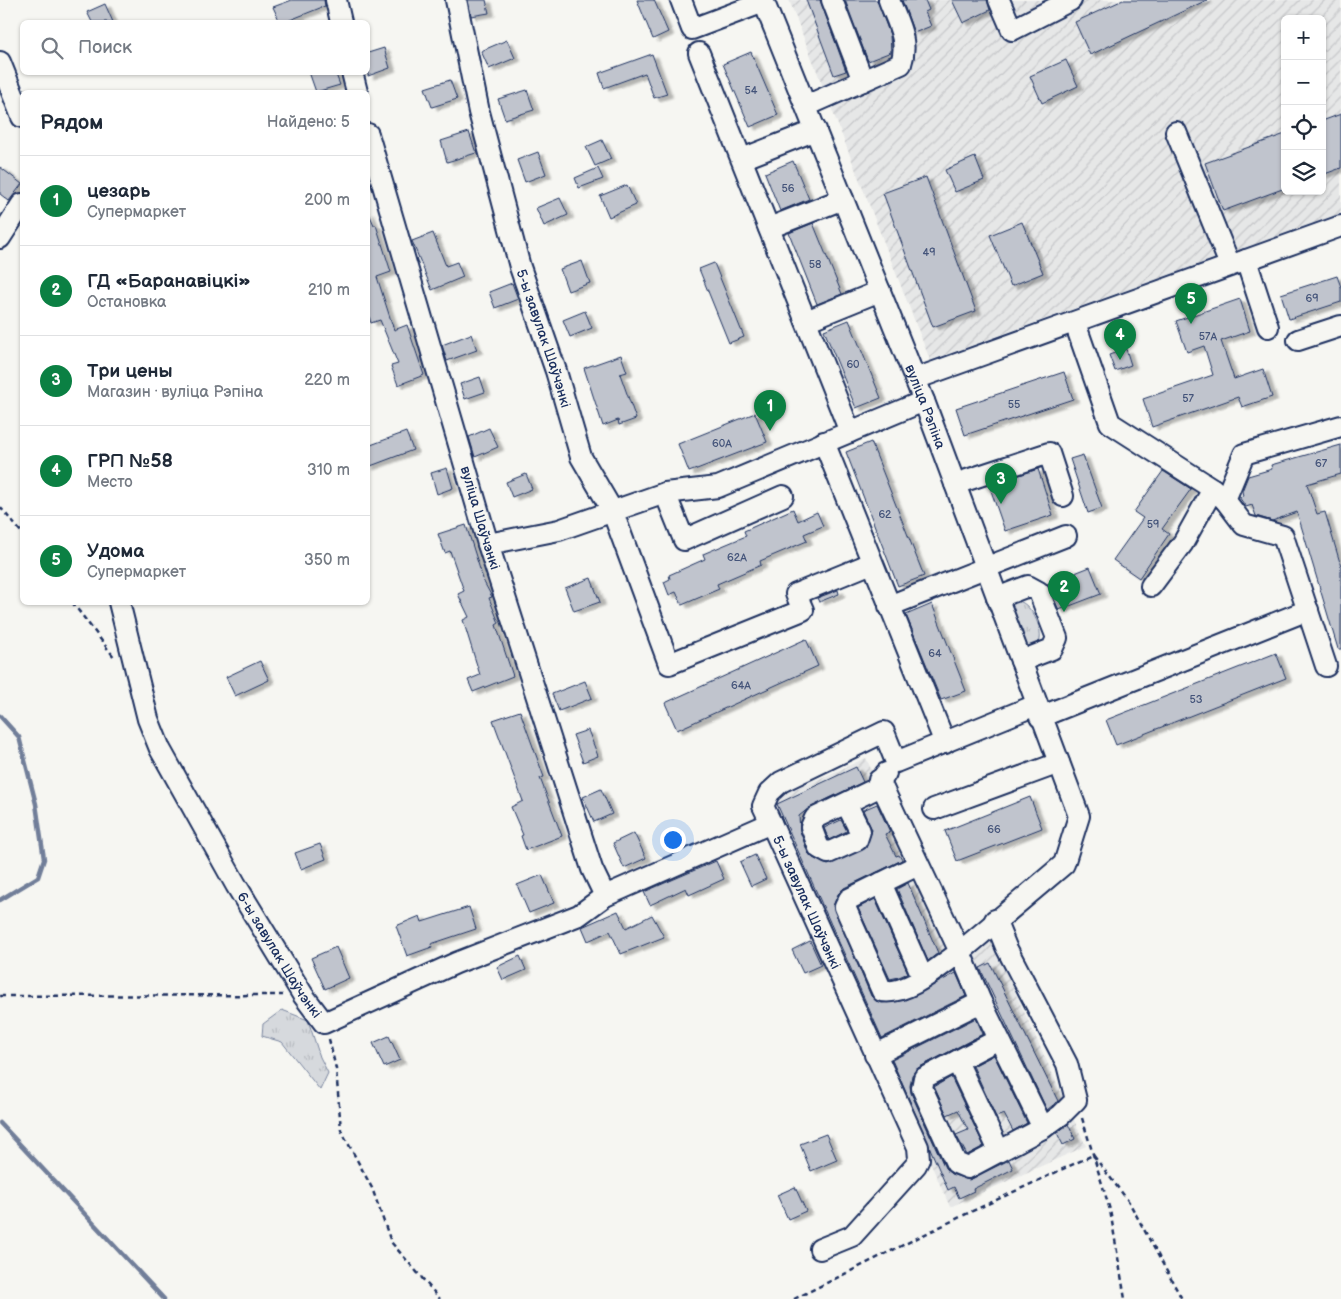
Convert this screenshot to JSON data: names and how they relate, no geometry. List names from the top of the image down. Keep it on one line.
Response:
{"streets":{"street":["5-ы завулак Шаўчэнкі","вуліца Рэпіна","вуліца Шаўчэнкі","6-ы завулак Шаўчэнкі"]},"crossings":[["5-ы завулак Шаўчэнкі","вуліца Шаўчэнкі"],["5-ы завулак Шаўчэнкі","6-ы завулак Шаўчэнкі"],["вуліца Шаўчэнкі","6-ы завулак Шаўчэнкі"]],"house_numbers":["54","56","49","58","69","57А","60","57","55","60А","67","62","59","62А","64","64А","53","66"],"page":{"map_buttons":["+","−"],"search":"Поиск","heading":["Рядом","Найдено: 5"],"list":[{"mark":"1","name":"цезарь","note":"Супермаркет","value":"200 m"},{"mark":"2","name":"ГД «Баранавіцкі»","note":"Остановка","value":"210 m"},{"mark":"3","name":"Три цены","note":"Магазин · вуліца Рэпіна","value":"220 m"},{"mark":"4","name":"ГРП №58","note":"Место","value":"310 m"},{"mark":"5","name":"Удома","note":"Супермаркет","value":"350 m"}],"pins":["5","4","1","3","2"]}}
